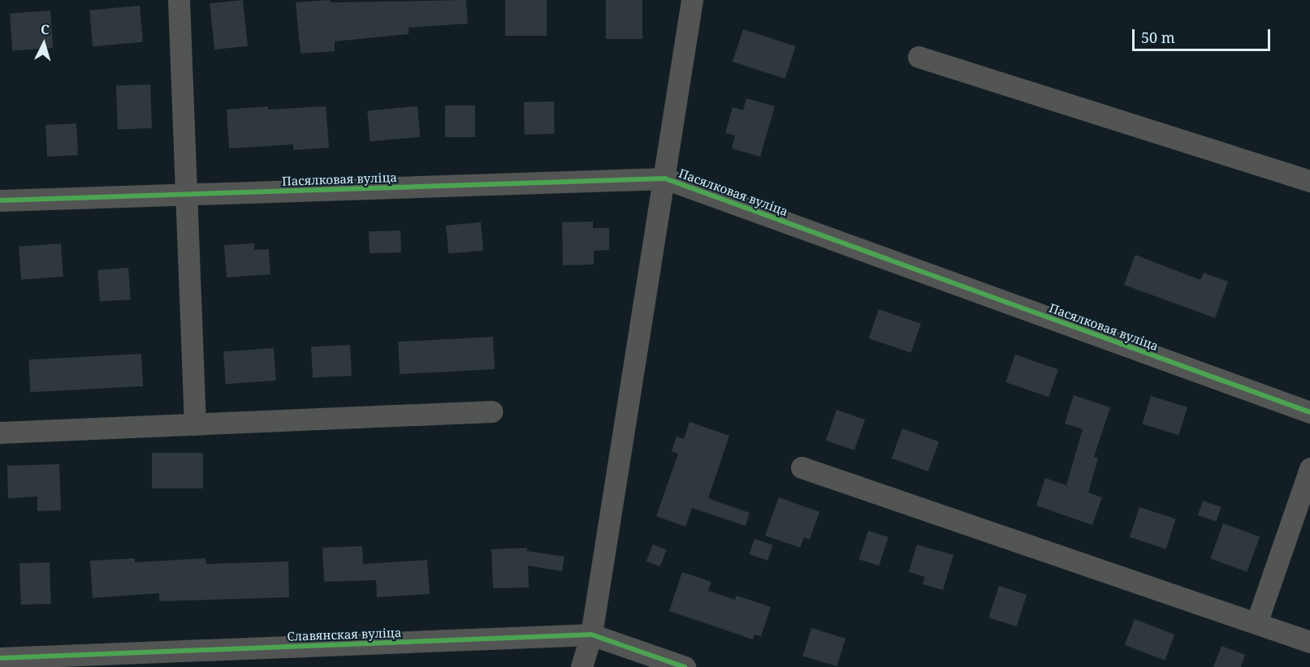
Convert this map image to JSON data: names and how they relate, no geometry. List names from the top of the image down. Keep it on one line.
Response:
{"streets":{"street":["Пасялковая вуліца","Славянская вуліца"]},"scale_bar":"50 m","north":"top"}
